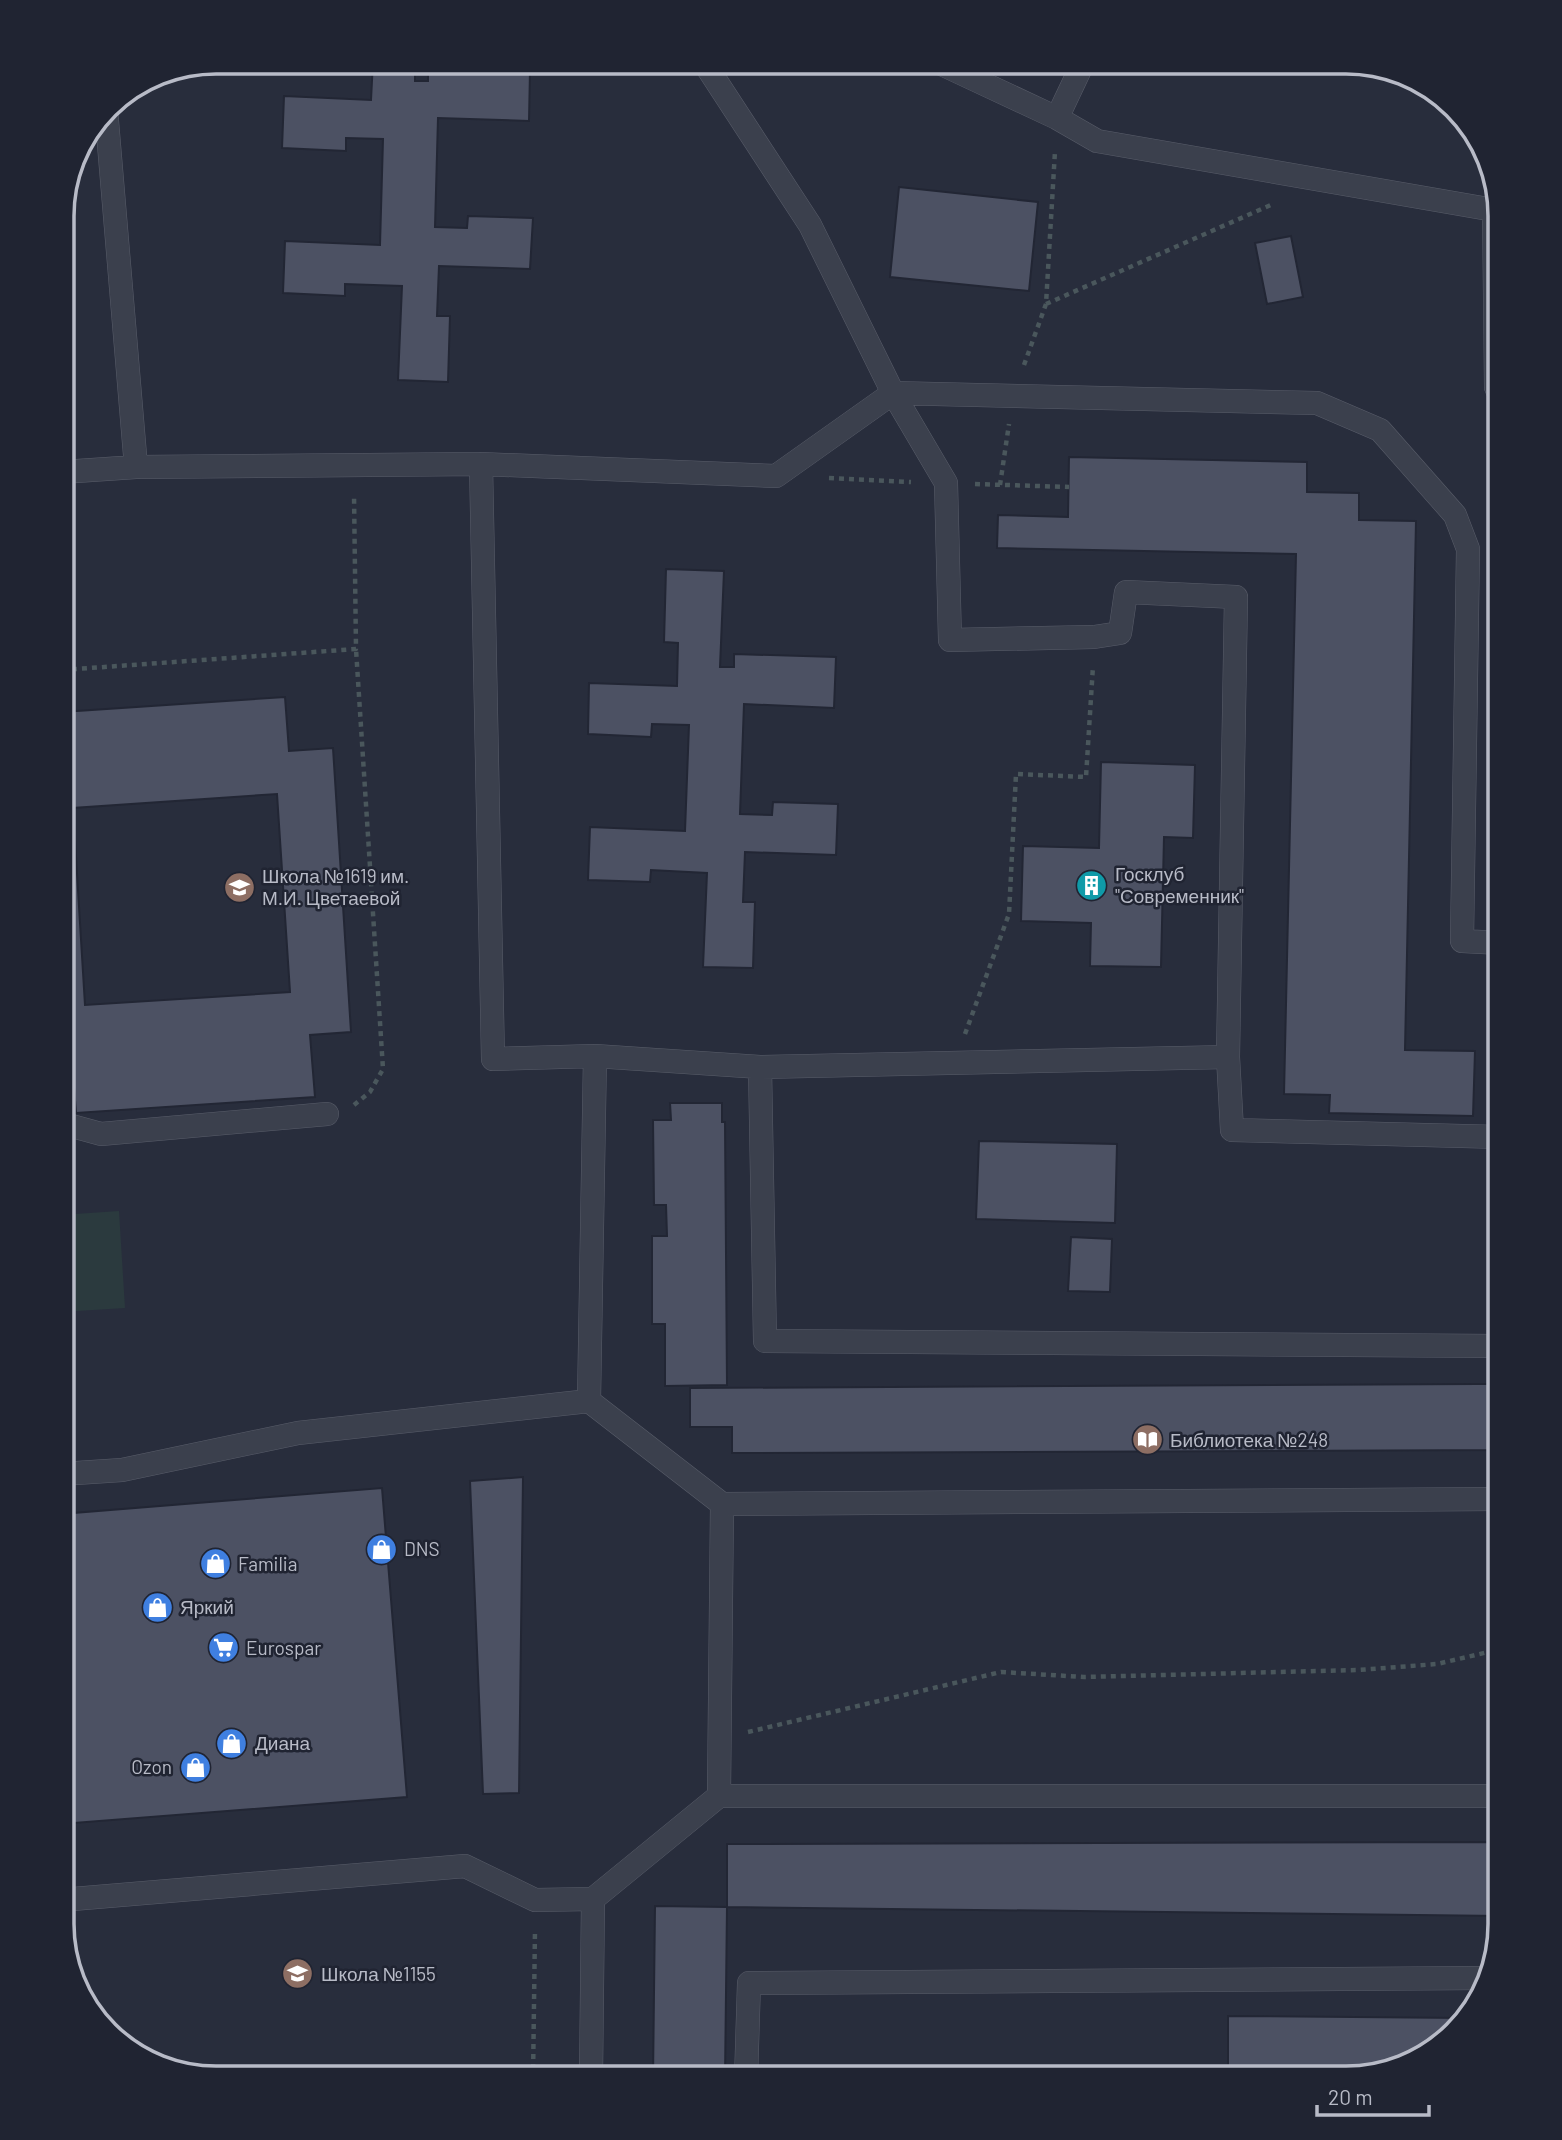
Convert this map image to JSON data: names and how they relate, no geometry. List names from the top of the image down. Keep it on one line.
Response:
{"places":{"building":["Госклуб \"Современник\""],"school or university":["Школа №1619 им. М.И. Цветаевой","Школа №1155"],"library":["Библиотека №248"],"shop":["DNS","Familia","Яркий","Диана","Ozon"],"supermarket":["Eurospar"]},"scale_bar":"20 m"}
